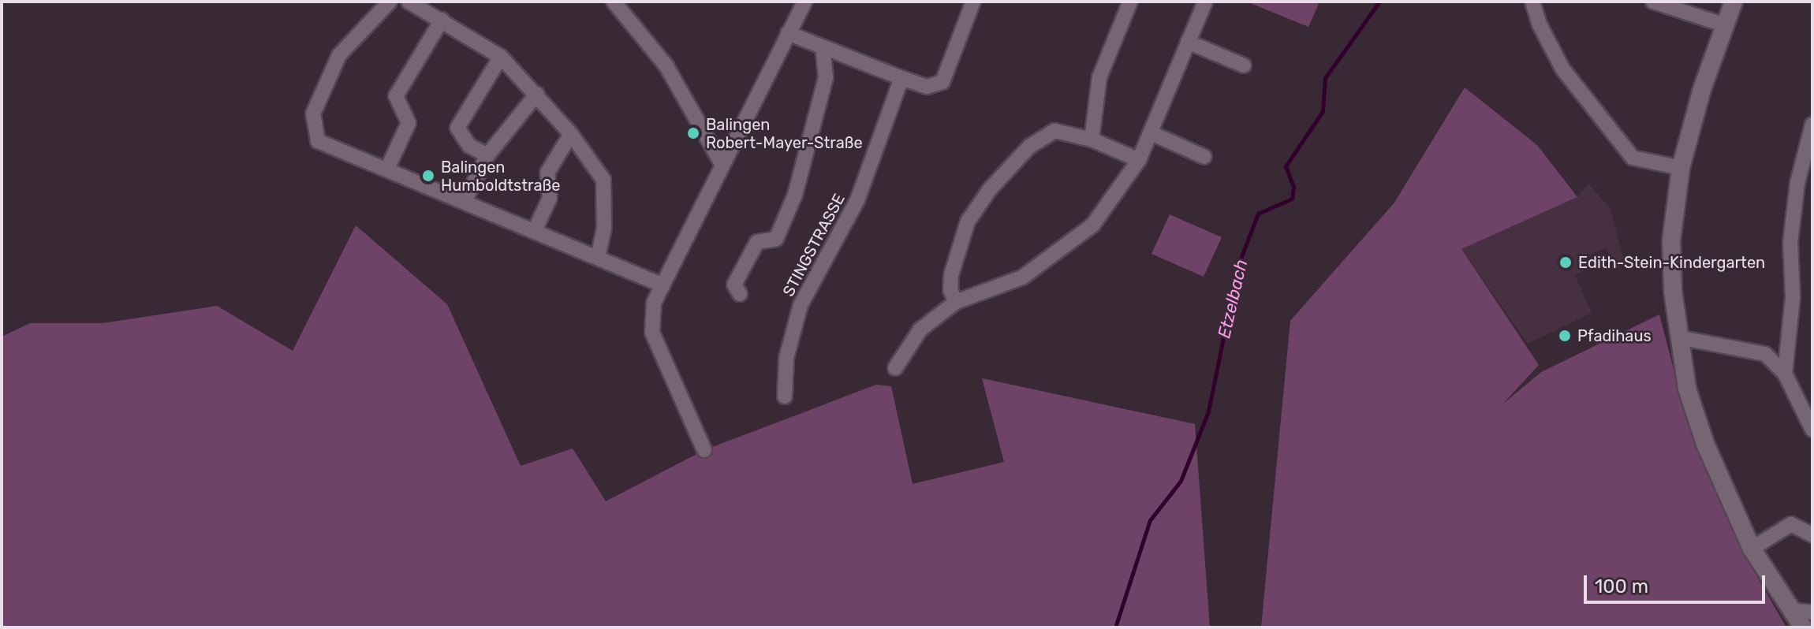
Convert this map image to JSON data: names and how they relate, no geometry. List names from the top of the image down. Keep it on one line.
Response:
{"streets":{"street":["STINGSTRASSE"]},"water":["Etzelbach"],"places":["Balingen Robert-Mayer-Straße","Balingen Humboldtstraße","Edith-Stein-Kindergarten","Pfadihaus"],"scale_bar":"100 m"}
